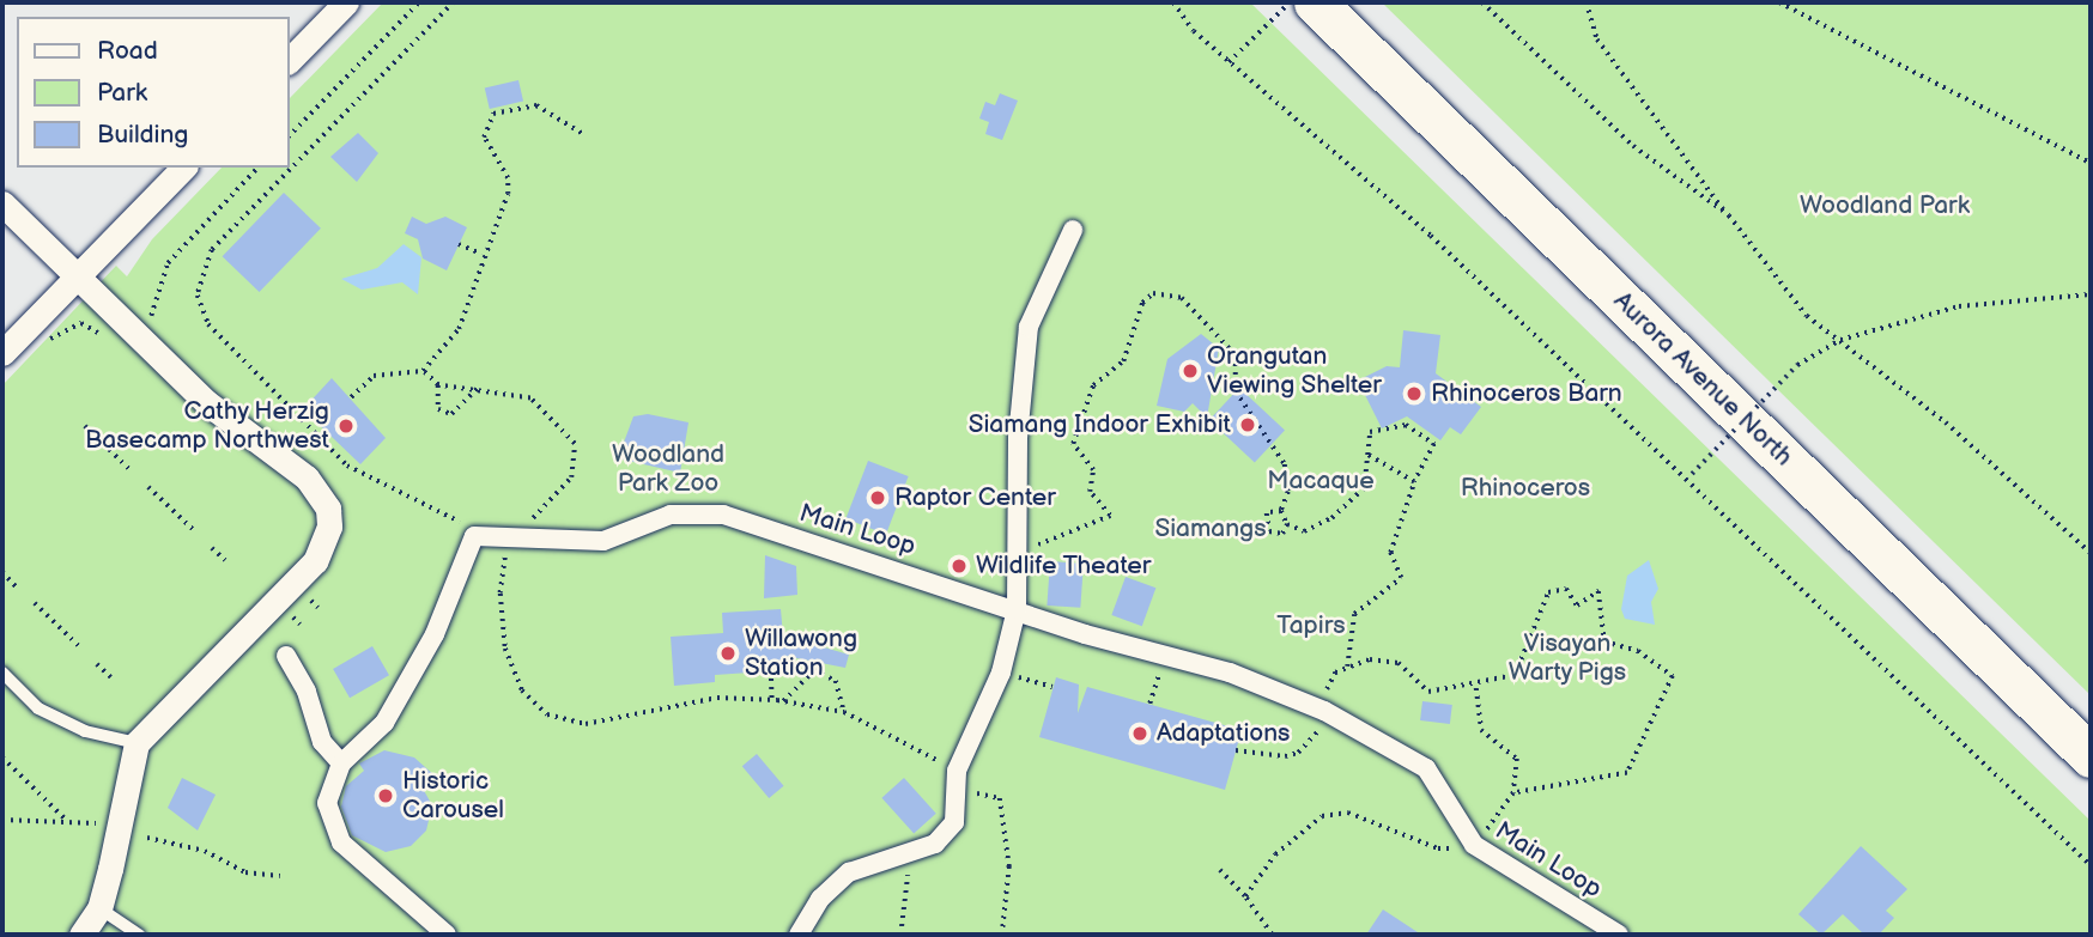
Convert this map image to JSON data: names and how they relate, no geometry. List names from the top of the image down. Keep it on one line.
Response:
{"streets":{"highway":["Aurora Avenue North"],"street":["Main Loop"]},"parks":["Woodland Park","Woodland Park Zoo","Macaque","Rhinoceros","Siamangs","Tapirs","Visayan Warty Pigs"],"places":["Orangutan Viewing Shelter","Rhinoceros Barn","Siamang Indoor Exhibit","Cathy Herzig Basecamp Northwest","Raptor Center","Wildlife Theater","Willawong Station","Adaptations","Historic Carousel"],"legend":["Road","Park","Building"]}
